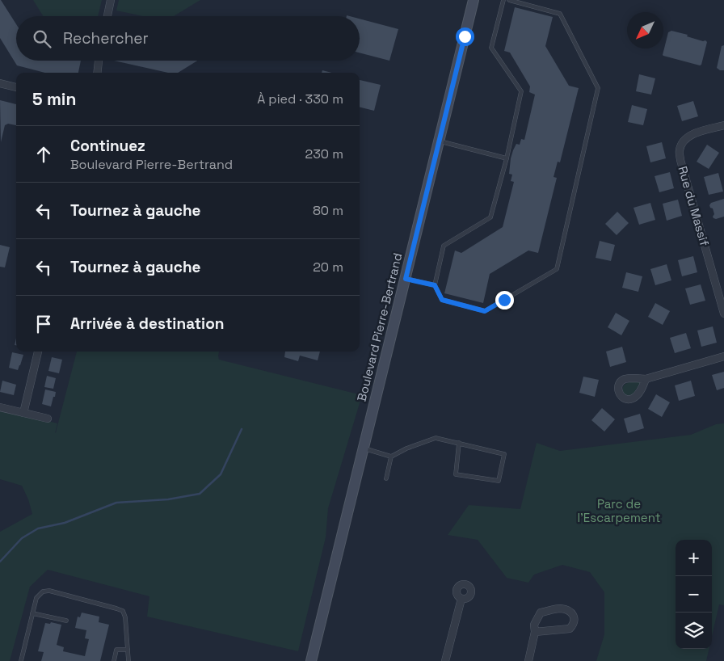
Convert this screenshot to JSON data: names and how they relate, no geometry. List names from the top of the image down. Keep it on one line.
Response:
{"streets":{"main road":["Boulevard Pierre-Bertrand"],"street":["Rue du Massif"]},"parks":["Parc de l'Escarpement"],"north":"bottom left","page":{"search":"Rechercher","heading":["5 min","À pied · 330 m"],"list":[["Continuez","Boulevard Pierre-Bertrand","230 m"],["Tournez à gauche","80 m"],["Tournez à gauche","20 m"],"Arrivée à destination"],"map_buttons":["+","−"]}}
